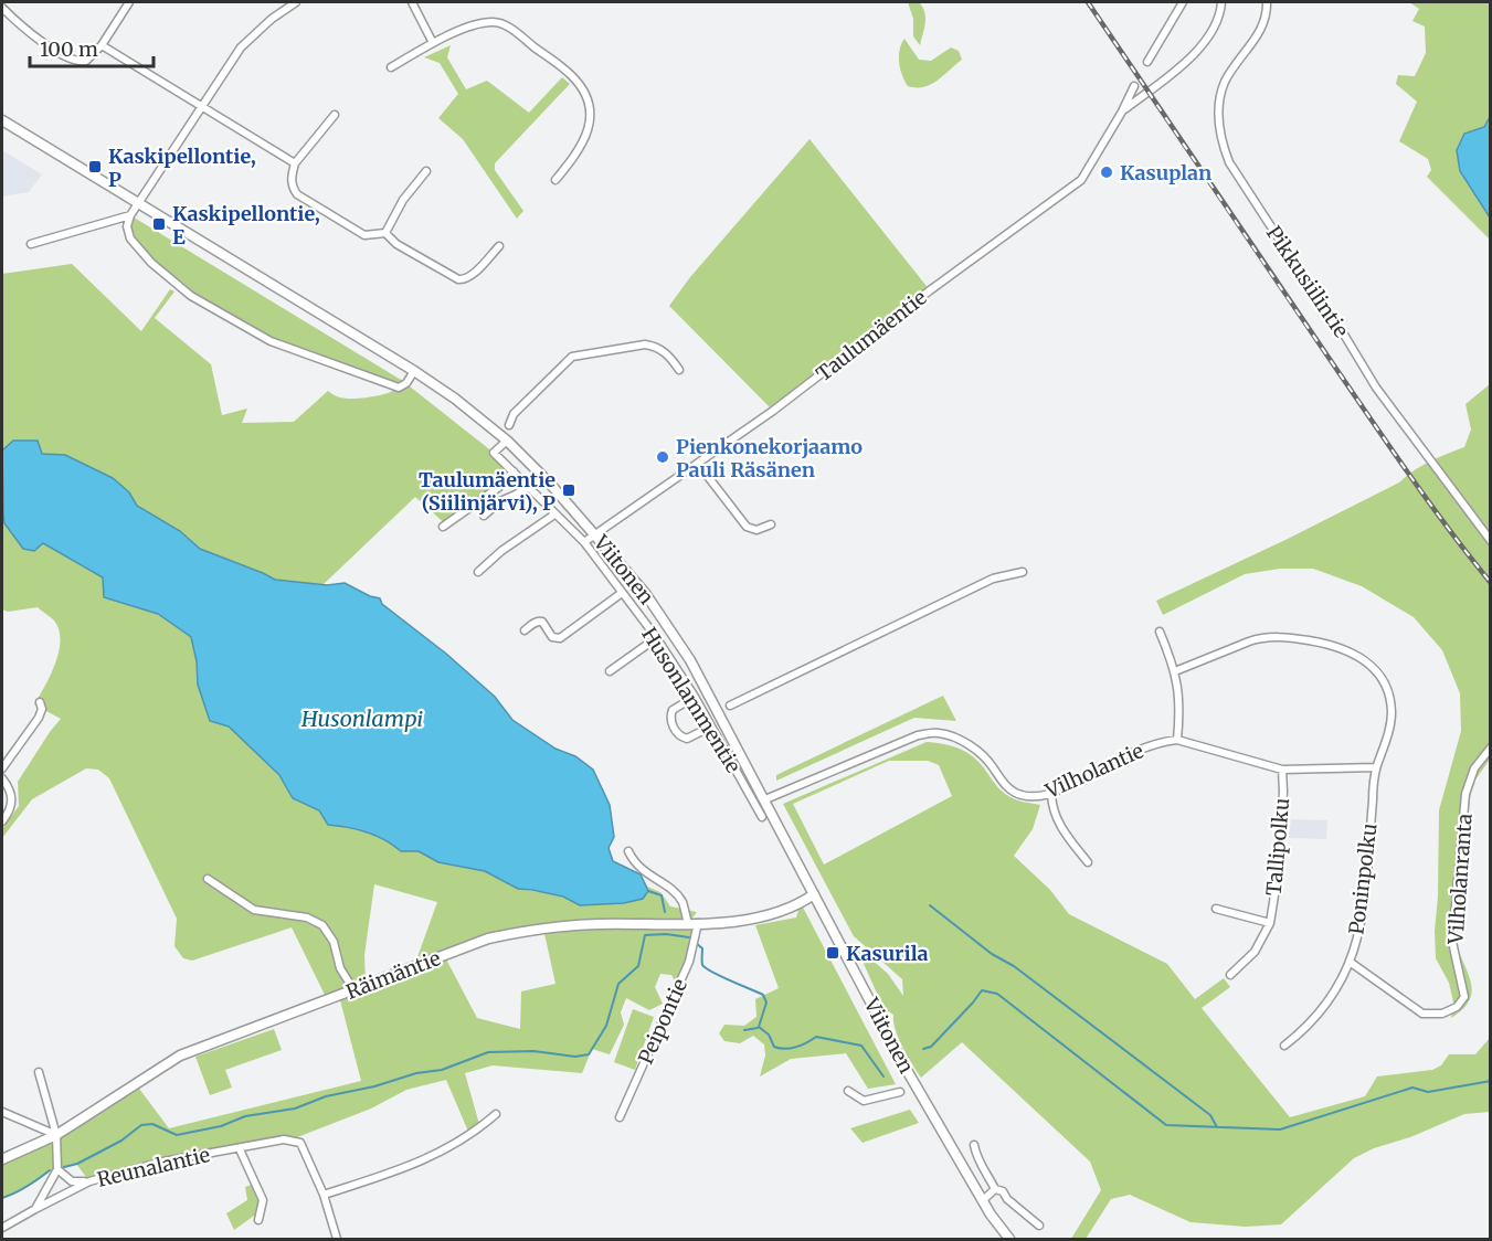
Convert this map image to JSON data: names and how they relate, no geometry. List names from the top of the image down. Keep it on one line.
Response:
{"streets":{"main road":["Viitonen","Räimäntie"],"street":["Pikkusiilintie","Taulumäentie","Husonlammentie","Vilholantie","Tallipolku","Poninpolku","Vilholanranta","Peipontie","Reunalantie"]},"crossings":[["Taulumäentie","Viitonen"],["Taulumäentie","Husonlammentie"],["Viitonen","Husonlammentie"],["Viitonen","Vilholantie"],["Viitonen","Räimäntie"],["Poninpolku","Vilholanranta"],["Räimäntie","Peipontie"]],"water":["Husonlampi"],"places":{"transit":["Kaskipellontie, P","Kaskipellontie, E","Taulumäentie (Siilinjärvi), P","Kasurila"],"other":["Kasuplan","Pienkonekorjaamo Pauli Räsänen"]},"scale_bar":"100 m"}
